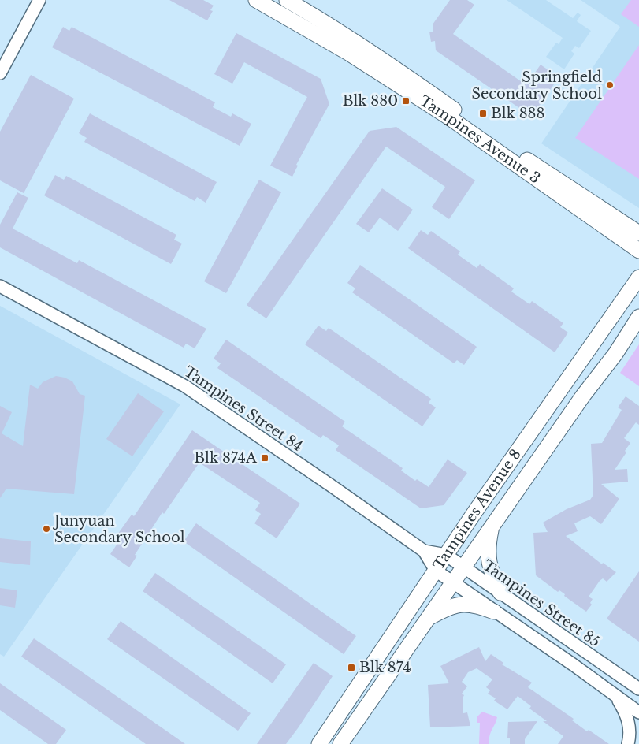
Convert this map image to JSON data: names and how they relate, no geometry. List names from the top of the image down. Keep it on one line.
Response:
{"streets":{"street":["Tampines Avenue 3","Tampines Street 84","Tampines Avenue 8","Tampines Street 85"]},"crossings":[["Tampines Street 84","Tampines Avenue 8"],["Tampines Street 84","Tampines Street 85"],["Tampines Avenue 8","Tampines Street 85"]],"places":{"other":["Springfield Secondary School","Junyuan Secondary School"],"transit":["Blk 880","Blk 888","Blk 874A","Blk 874"]}}
